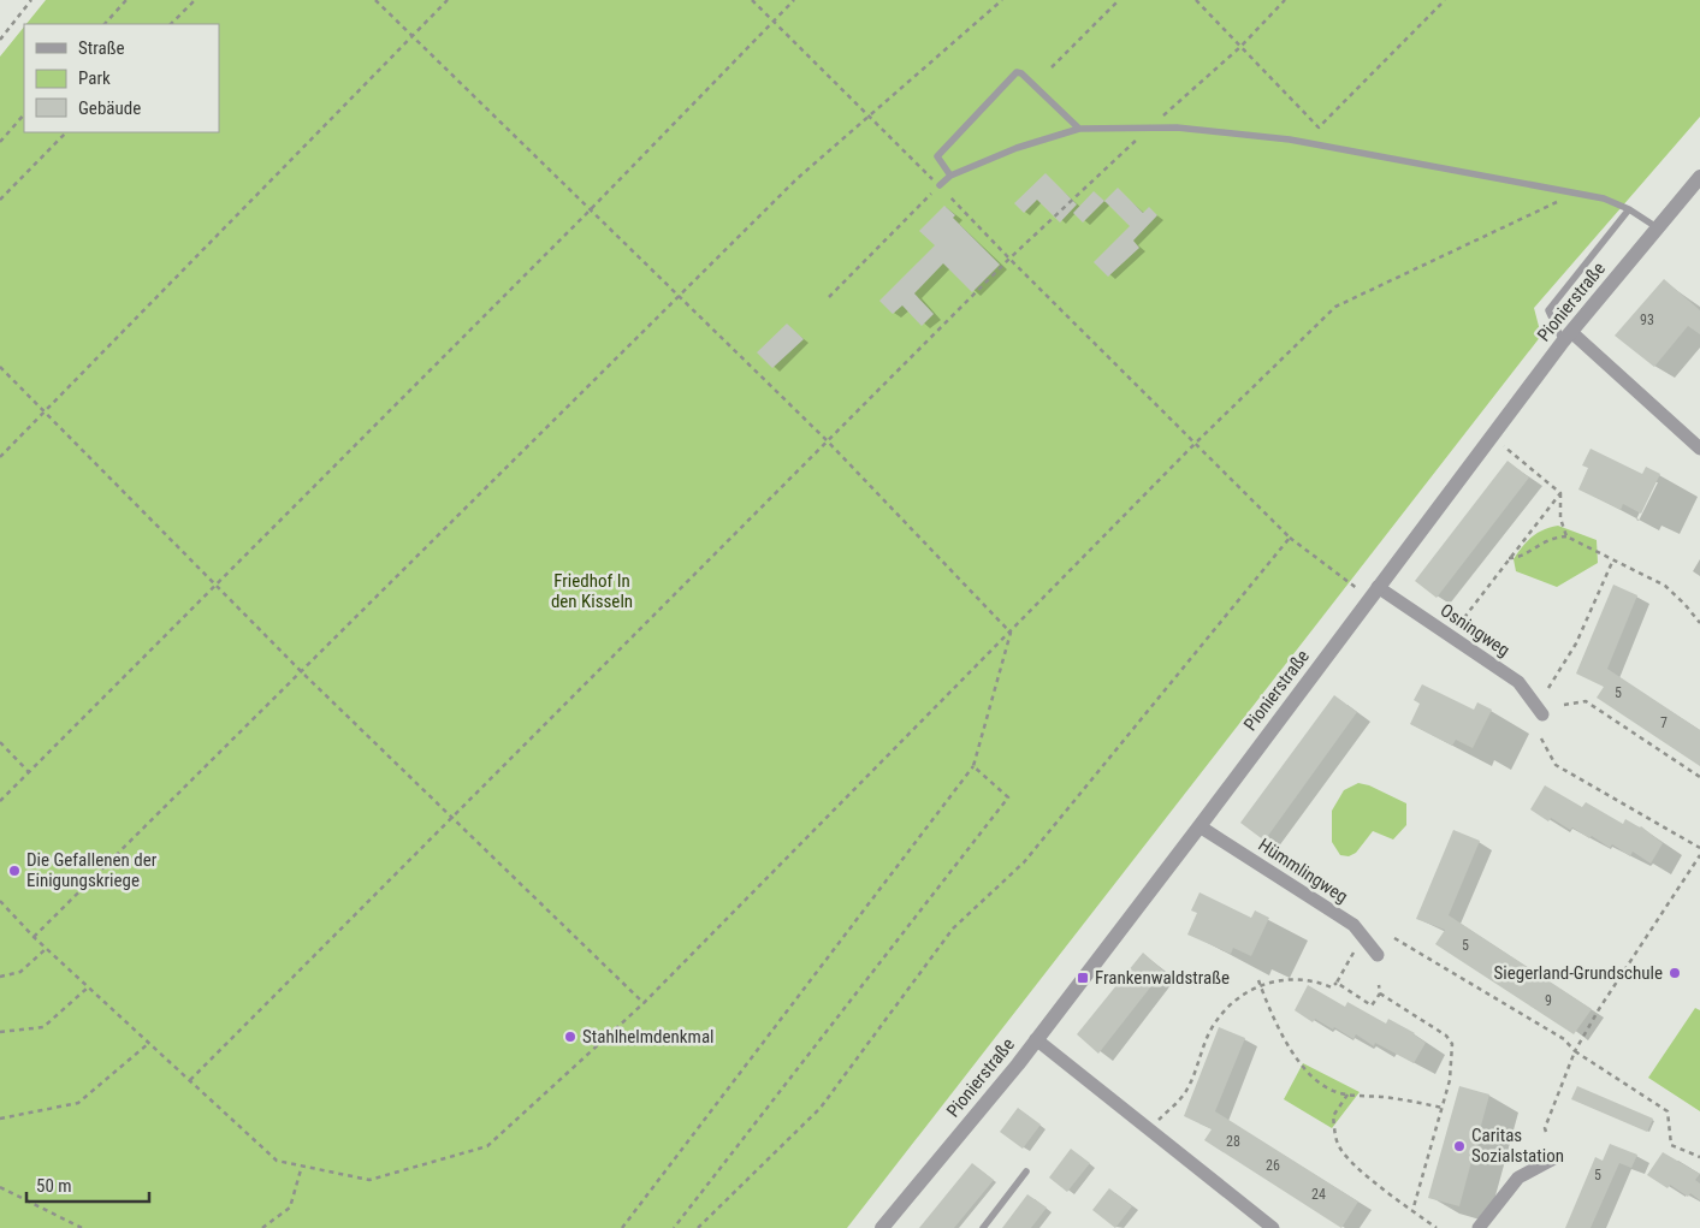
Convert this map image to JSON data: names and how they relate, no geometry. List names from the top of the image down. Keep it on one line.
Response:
{"streets":{"street":["Pionierstraße","Osningweg","Hümmlingweg"]},"crossings":[["Pionierstraße","Osningweg"],["Pionierstraße","Hümmlingweg"]],"parks":["Friedhof In den Kisseln"],"places":{"other":["Die Gefallenen der Einigungskriege","Siegerland-Grundschule","Stahlhelmdenkmal","Caritas Sozialstation"],"transit":["Frankenwaldstraße"]},"house_numbers":["93","5","7","5","9","28","26","5","24"],"legend":["Straße","Park","Gebäude"],"scale_bar":"50 m"}
